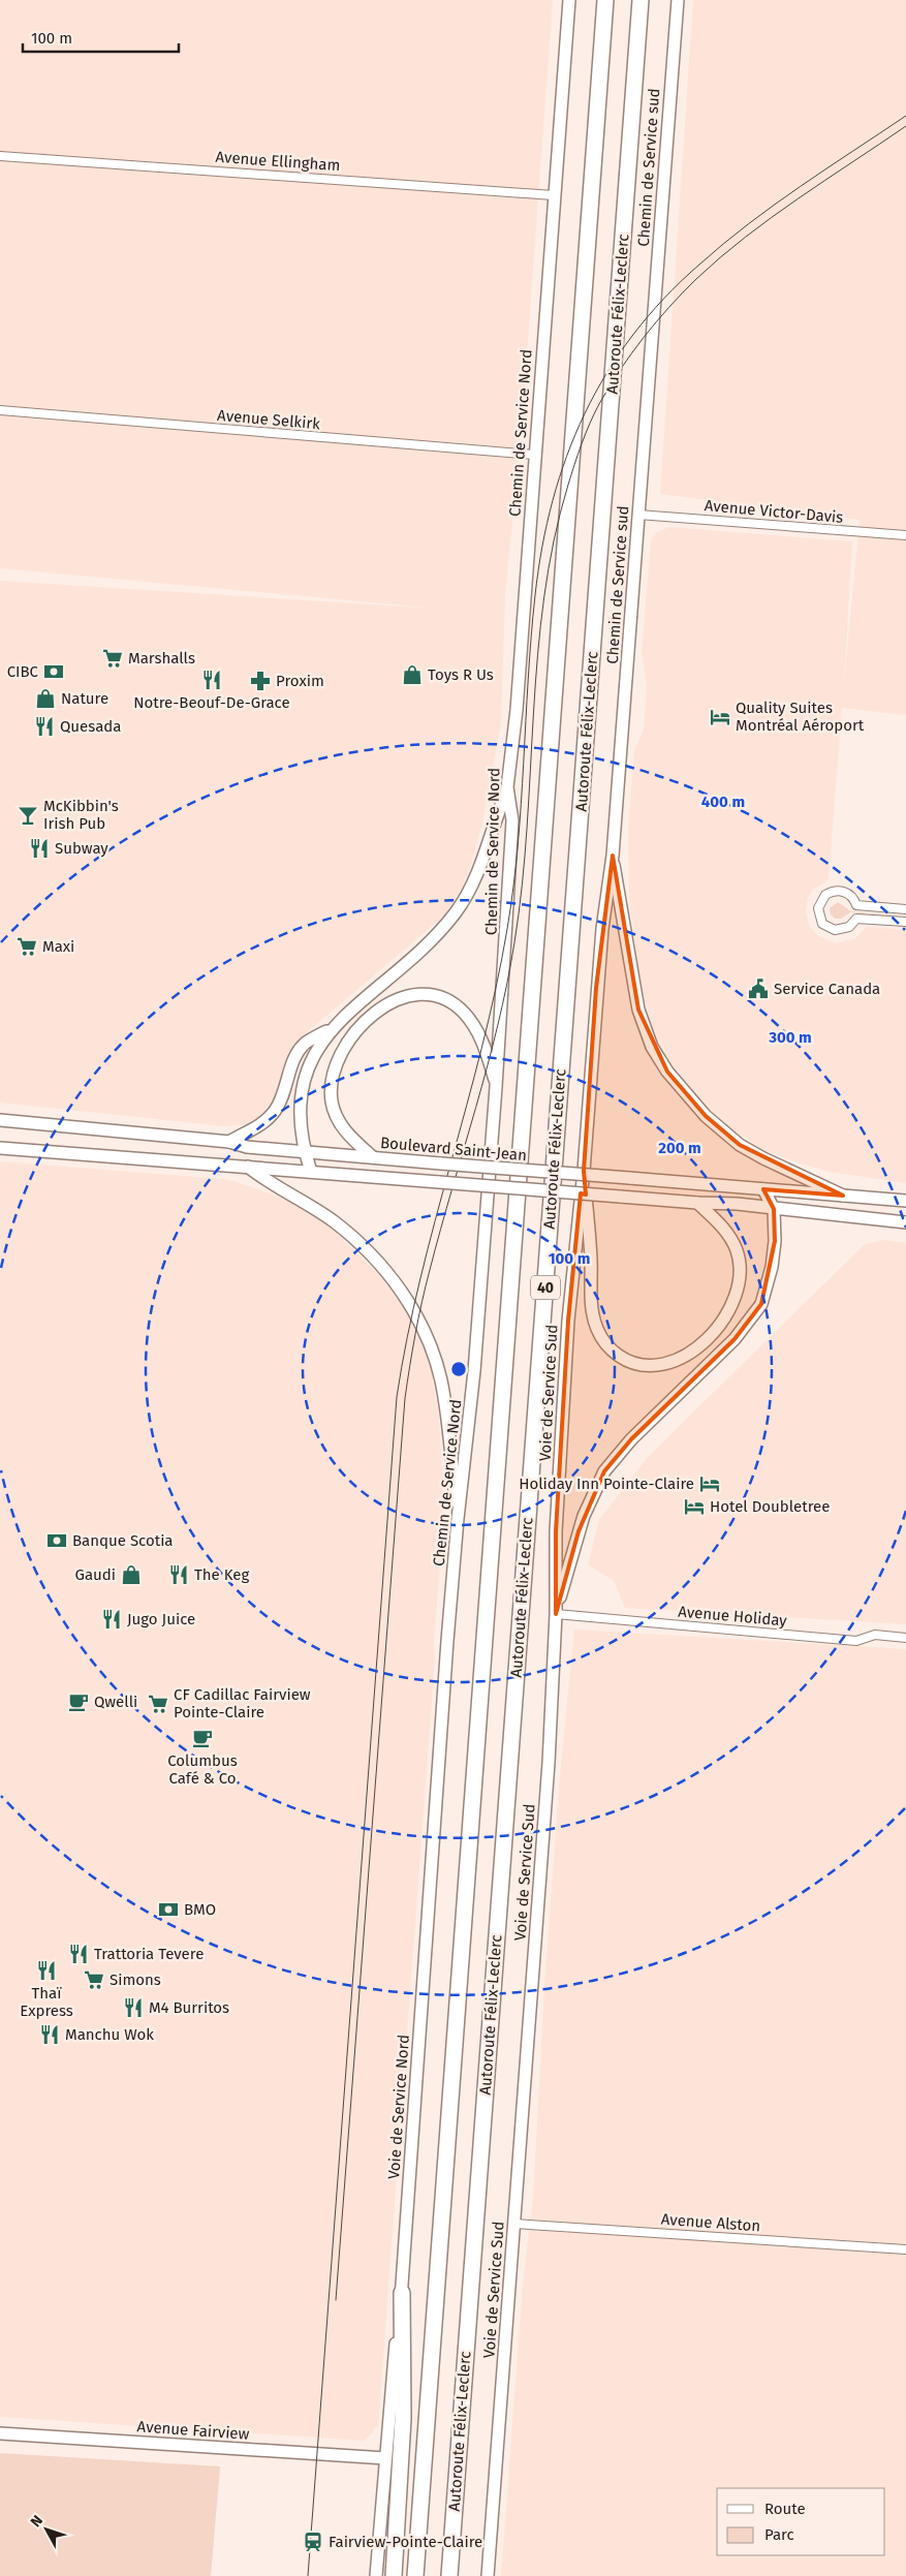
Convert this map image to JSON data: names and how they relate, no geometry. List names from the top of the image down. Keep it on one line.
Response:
{"streets":{"highway":["Autoroute Félix-Leclerc","40"],"main road":["Chemin de Service sud","Chemin de Service Nord","Boulevard Saint-Jean","Voie de Service Sud","Voie de Service Nord","Avenue Fairview"],"street":["Avenue Ellingham","Avenue Selkirk","Avenue Victor-Davis","Avenue Holiday","Avenue Alston"]},"crossings":[["Avenue Ellingham","Chemin de Service Nord"],["Chemin de Service sud","Avenue Victor-Davis"],["Chemin de Service sud","Voie de Service Sud"],["Avenue Selkirk","Chemin de Service Nord"],["Chemin de Service Nord","Voie de Service Nord"],["Voie de Service Sud","Avenue Holiday"],["Voie de Service Sud","Avenue Alston"],["Voie de Service Nord","Avenue Fairview"]],"places":{"supermarket":["Marshalls","Maxi","CF Cadillac Fairview Pointe-Claire","Simons"],"bank":["CIBC","Banque Scotia","BMO"],"shop":["Toys R Us","Nature","Gaudi"],"restaurant":["Notre-Beouf-De-Grace","Quesada","Subway","The Keg","Jugo Juice","Trattoria Tevere","Thaï Express","M4 Burritos","Manchu Wok"],"pharmacy":["Proxim"],"hotel":["Quality Suites Montréal Aéroport","Holiday Inn Pointe-Claire","Hotel Doubletree"],"bar":["McKibbin's Irish Pub"],"public building":["Service Canada"],"cafe":["Qwelli","Columbus Café & Co"],"station":["Fairview-Pointe-Claire"]},"legend":["Route","Parc"],"scale_bar":"100 m","north":"top left","rings":["400 m","300 m","200 m","100 m"]}
